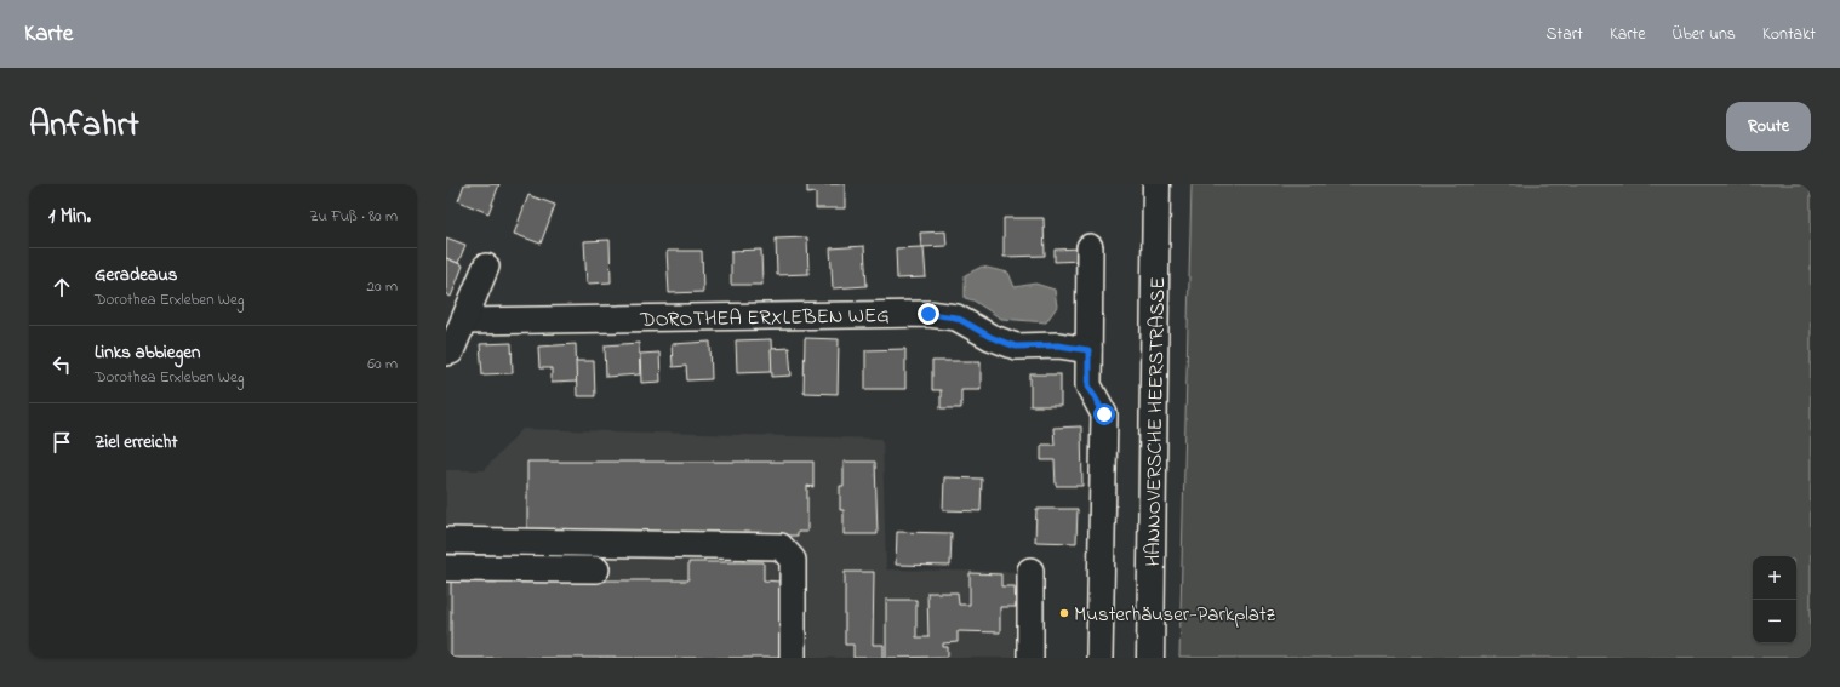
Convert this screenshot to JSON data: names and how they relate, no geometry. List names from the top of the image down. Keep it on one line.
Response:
{"streets":{"main road":["HANNOVERSCHE HEERSTRASSE"],"street":["DOROTHEA ERXLEBEN WEG"]},"places":["Musterhäuser-Parkplatz"],"page":{"header":"Karte","nav":["Start","Karte","Über uns","Kontakt"],"title":"Anfahrt","buttons":"Route","heading":["1 Min.","Zu Fuß · 80 m"],"list":[["Geradeaus","Dorothea Erxleben Weg","20 m"],["Links abbiegen","Dorothea Erxleben Weg","60 m"],"Ziel erreicht"],"map_buttons":["+","−"]}}
